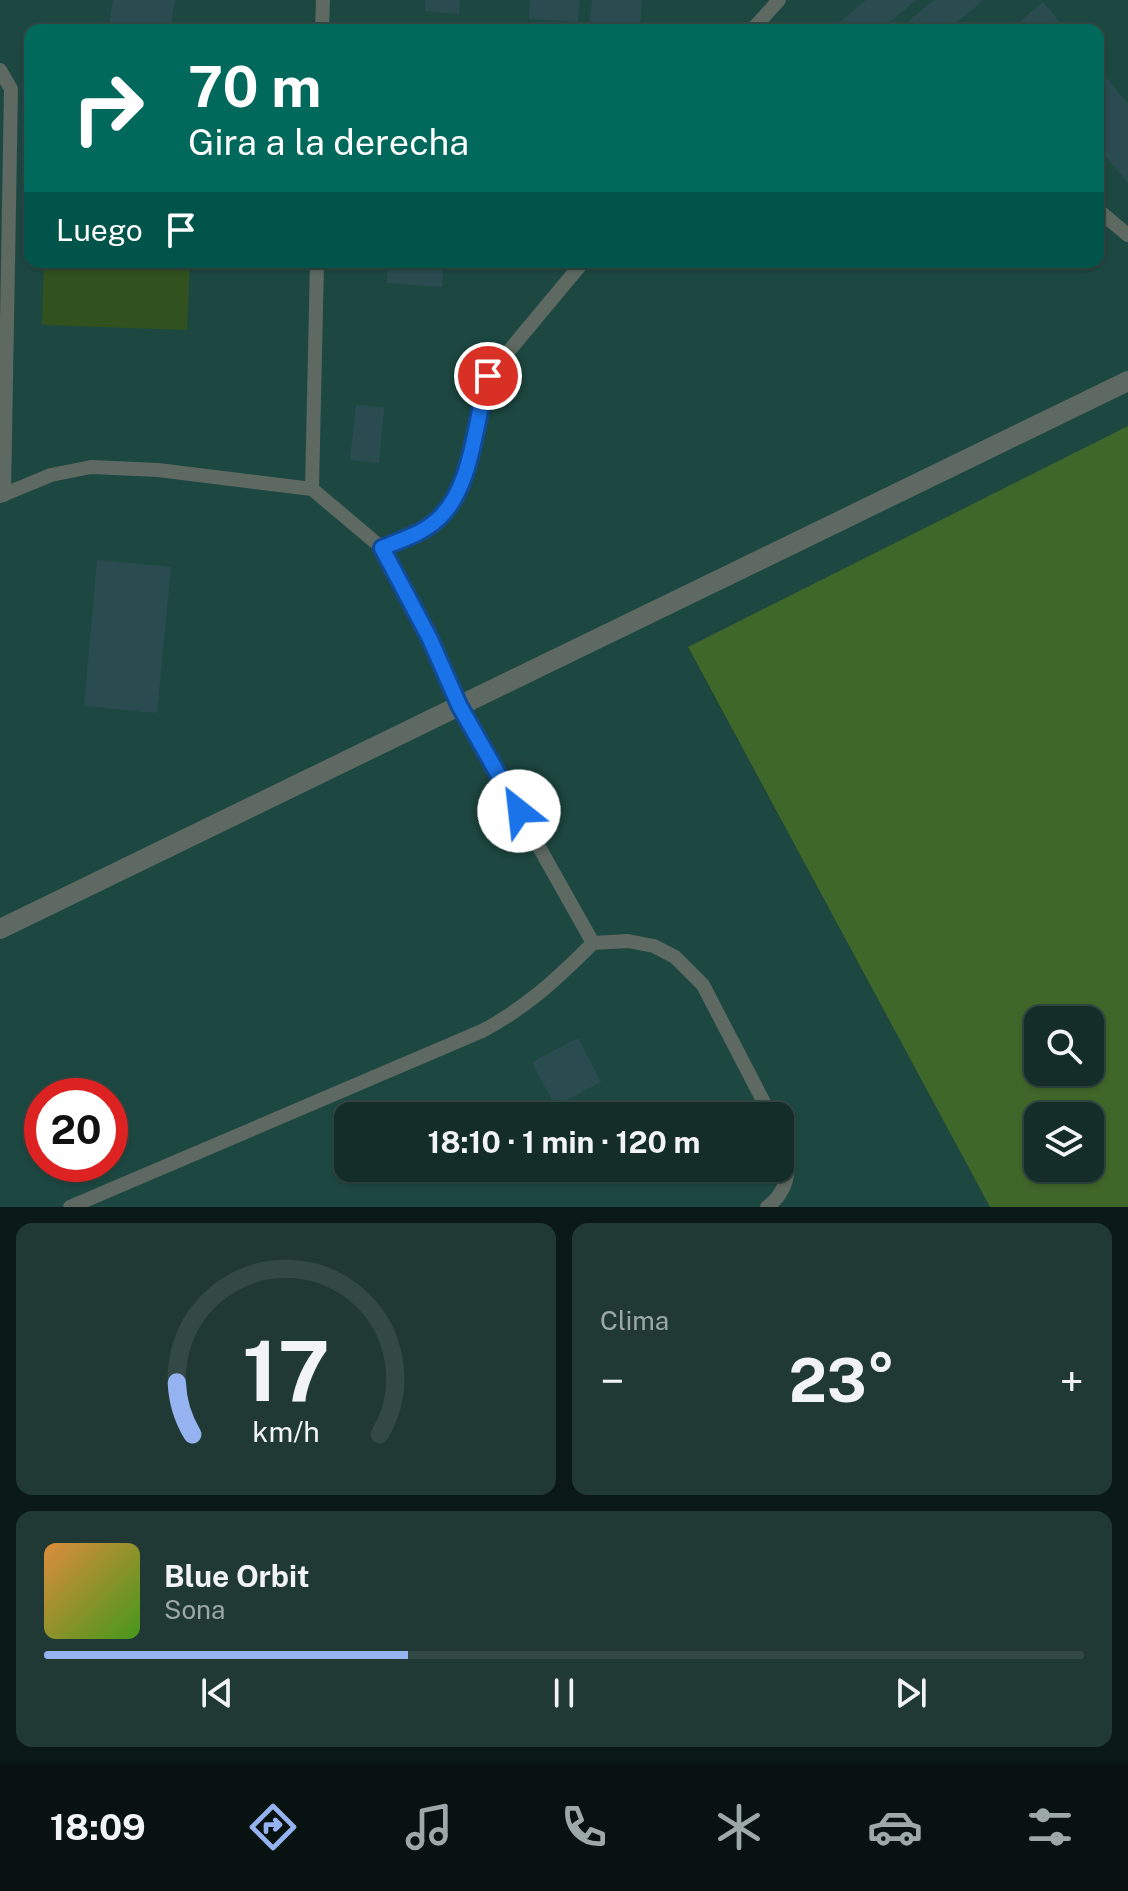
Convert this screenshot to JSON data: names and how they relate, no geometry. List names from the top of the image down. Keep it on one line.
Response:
{"page":{"turn":["70 m","Gira a la derecha"],"then":"Luego","limit":"20","trip":"18:10 · 1 min · 120 m","tile":"Clima","heat":["−","23°","+"],"song":["Blue Orbit","Sona"],"tabs":"18:09","gauge":["17","km/h"]}}
